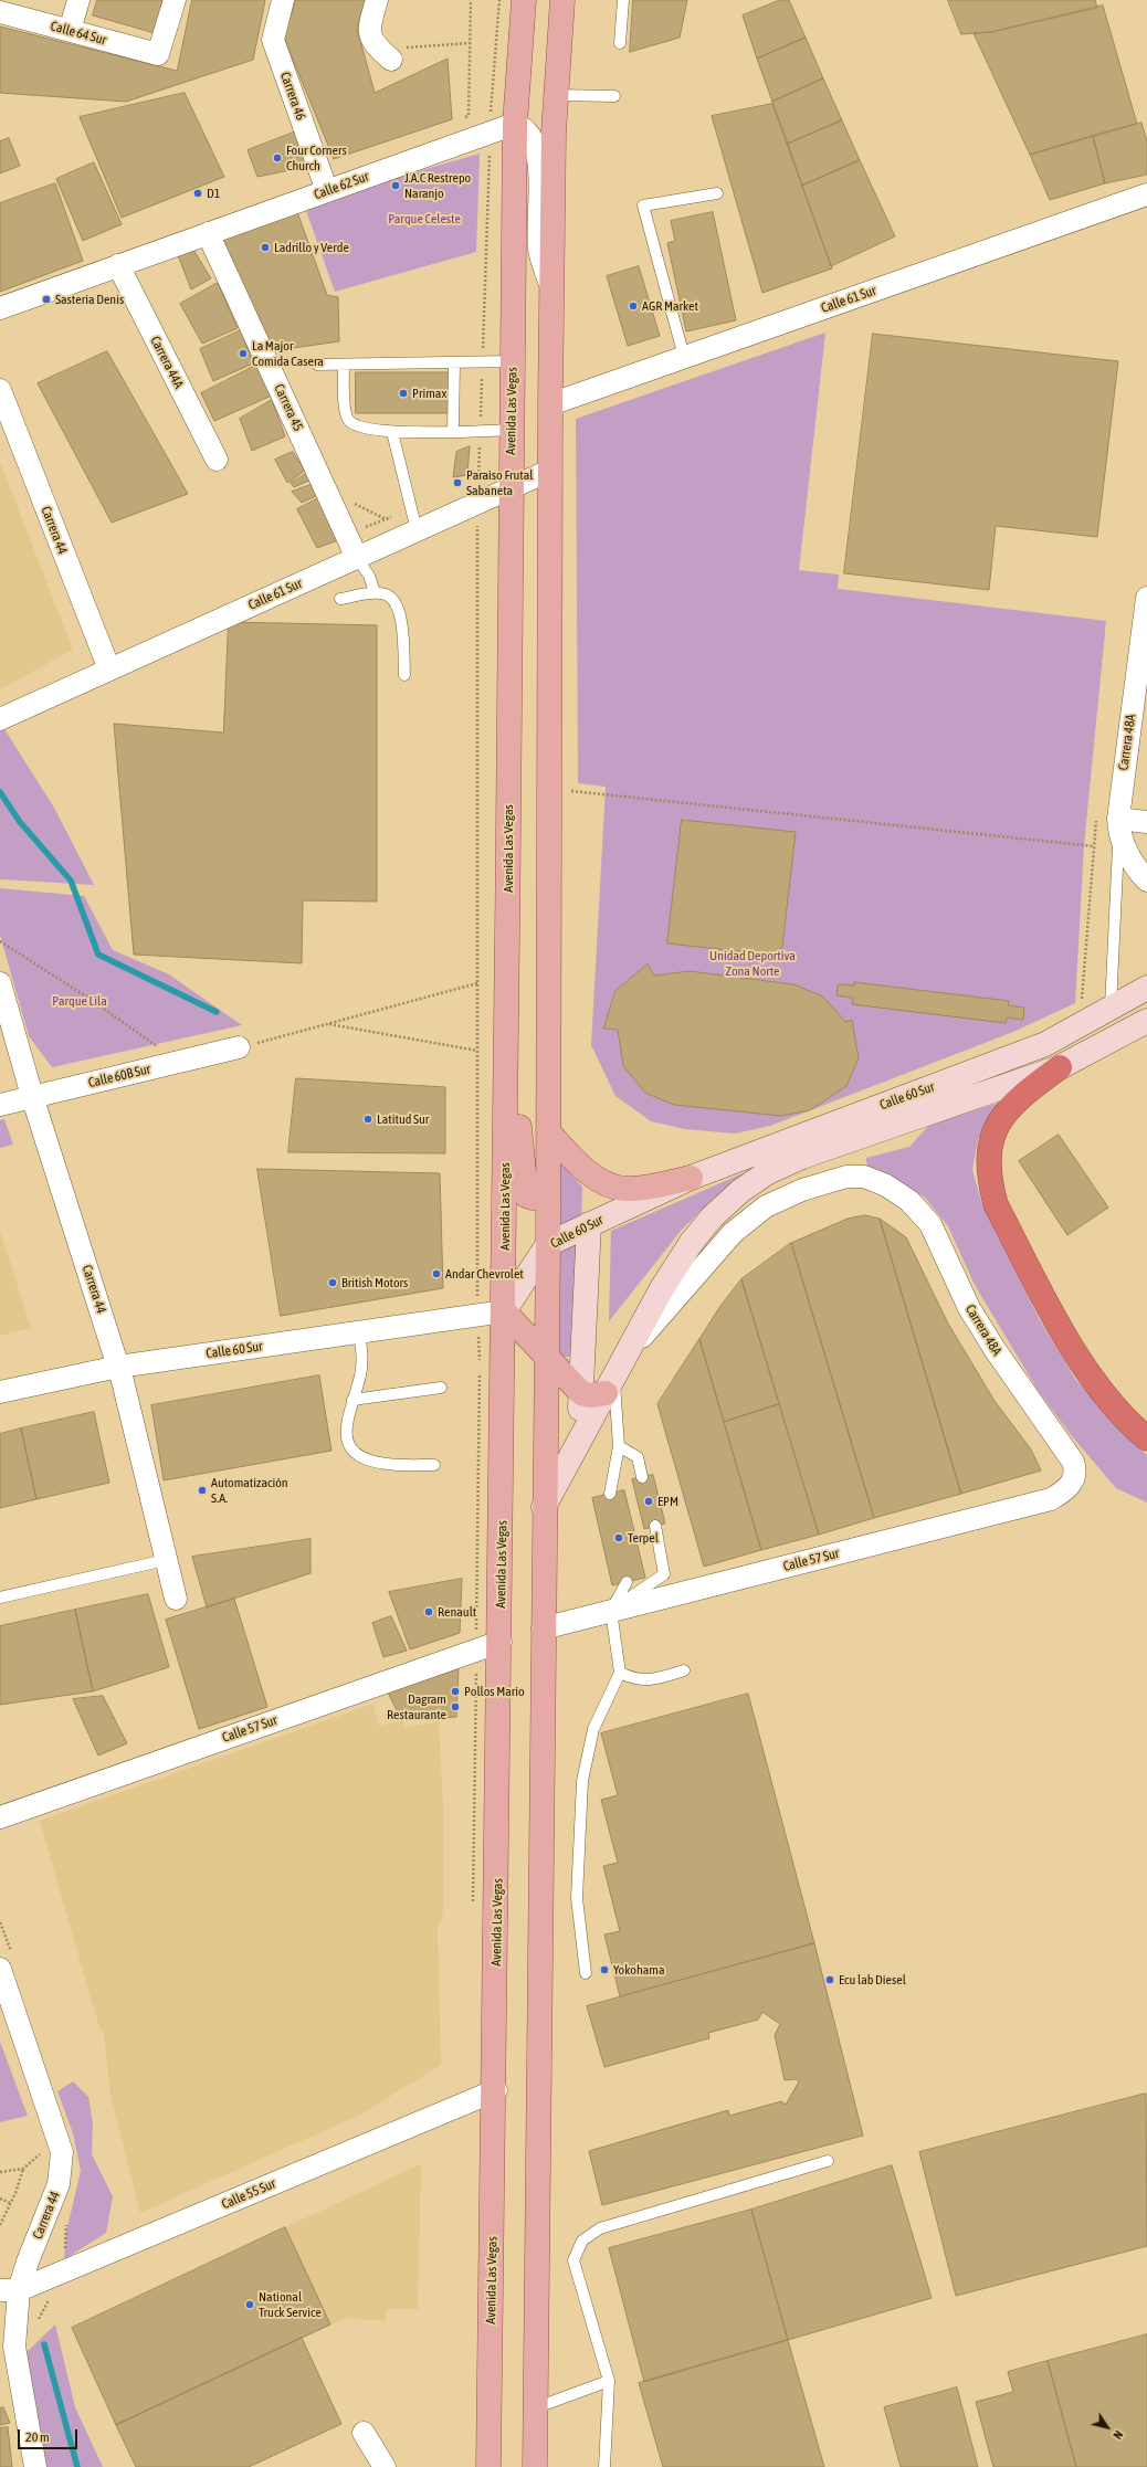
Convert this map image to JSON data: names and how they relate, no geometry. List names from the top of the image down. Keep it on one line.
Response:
{"streets":{"main road":["Avenida Las Vegas","Calle 60 Sur"],"street":["Calle 64 Sur","Carrera 46","Calle 62 Sur","Calle 61 Sur","Carrera 44A","Carrera 45","Carrera 44","Carrera 48A","Calle 60B Sur","Calle 57 Sur","Calle 55 Sur"]},"crossings":[["Carrera 46","Calle 62 Sur"],["Calle 62 Sur","Carrera 44A"],["Calle 62 Sur","Carrera 45"],["Calle 62 Sur","Avenida Las Vegas"],["Calle 61 Sur","Carrera 45"],["Calle 61 Sur","Avenida Las Vegas"],["Calle 61 Sur","Carrera 44"],["Avenida Las Vegas","Calle 60 Sur"],["Avenida Las Vegas","Calle 57 Sur"],["Avenida Las Vegas","Calle 55 Sur"],["Carrera 44","Calle 60B Sur"],["Carrera 44","Calle 60 Sur"],["Carrera 44","Calle 55 Sur"],["Carrera 48A","Calle 60 Sur"],["Carrera 48A","Calle 57 Sur"]],"parks":["Parque Celeste","Unidad Deportiva Zona Norte","Parque Lila"],"places":["Four Corners Church","J.A.C Restrepo Naranjo","D1","Ladrillo y Verde","Sasteria Denis","AGR Market","La Major Comida Casera","Primax","Paraiso Frutal Sabaneta","Latitud Sur","Andar Chevrolet","British Motors","Automatización S.A.","EPM","Terpel","Renault","Pollos Mario","Dagram Restaurante","Yokohama","Ecu lab Diesel","National Truck Service"],"scale_bar":"20 m","north":"bottom right"}
